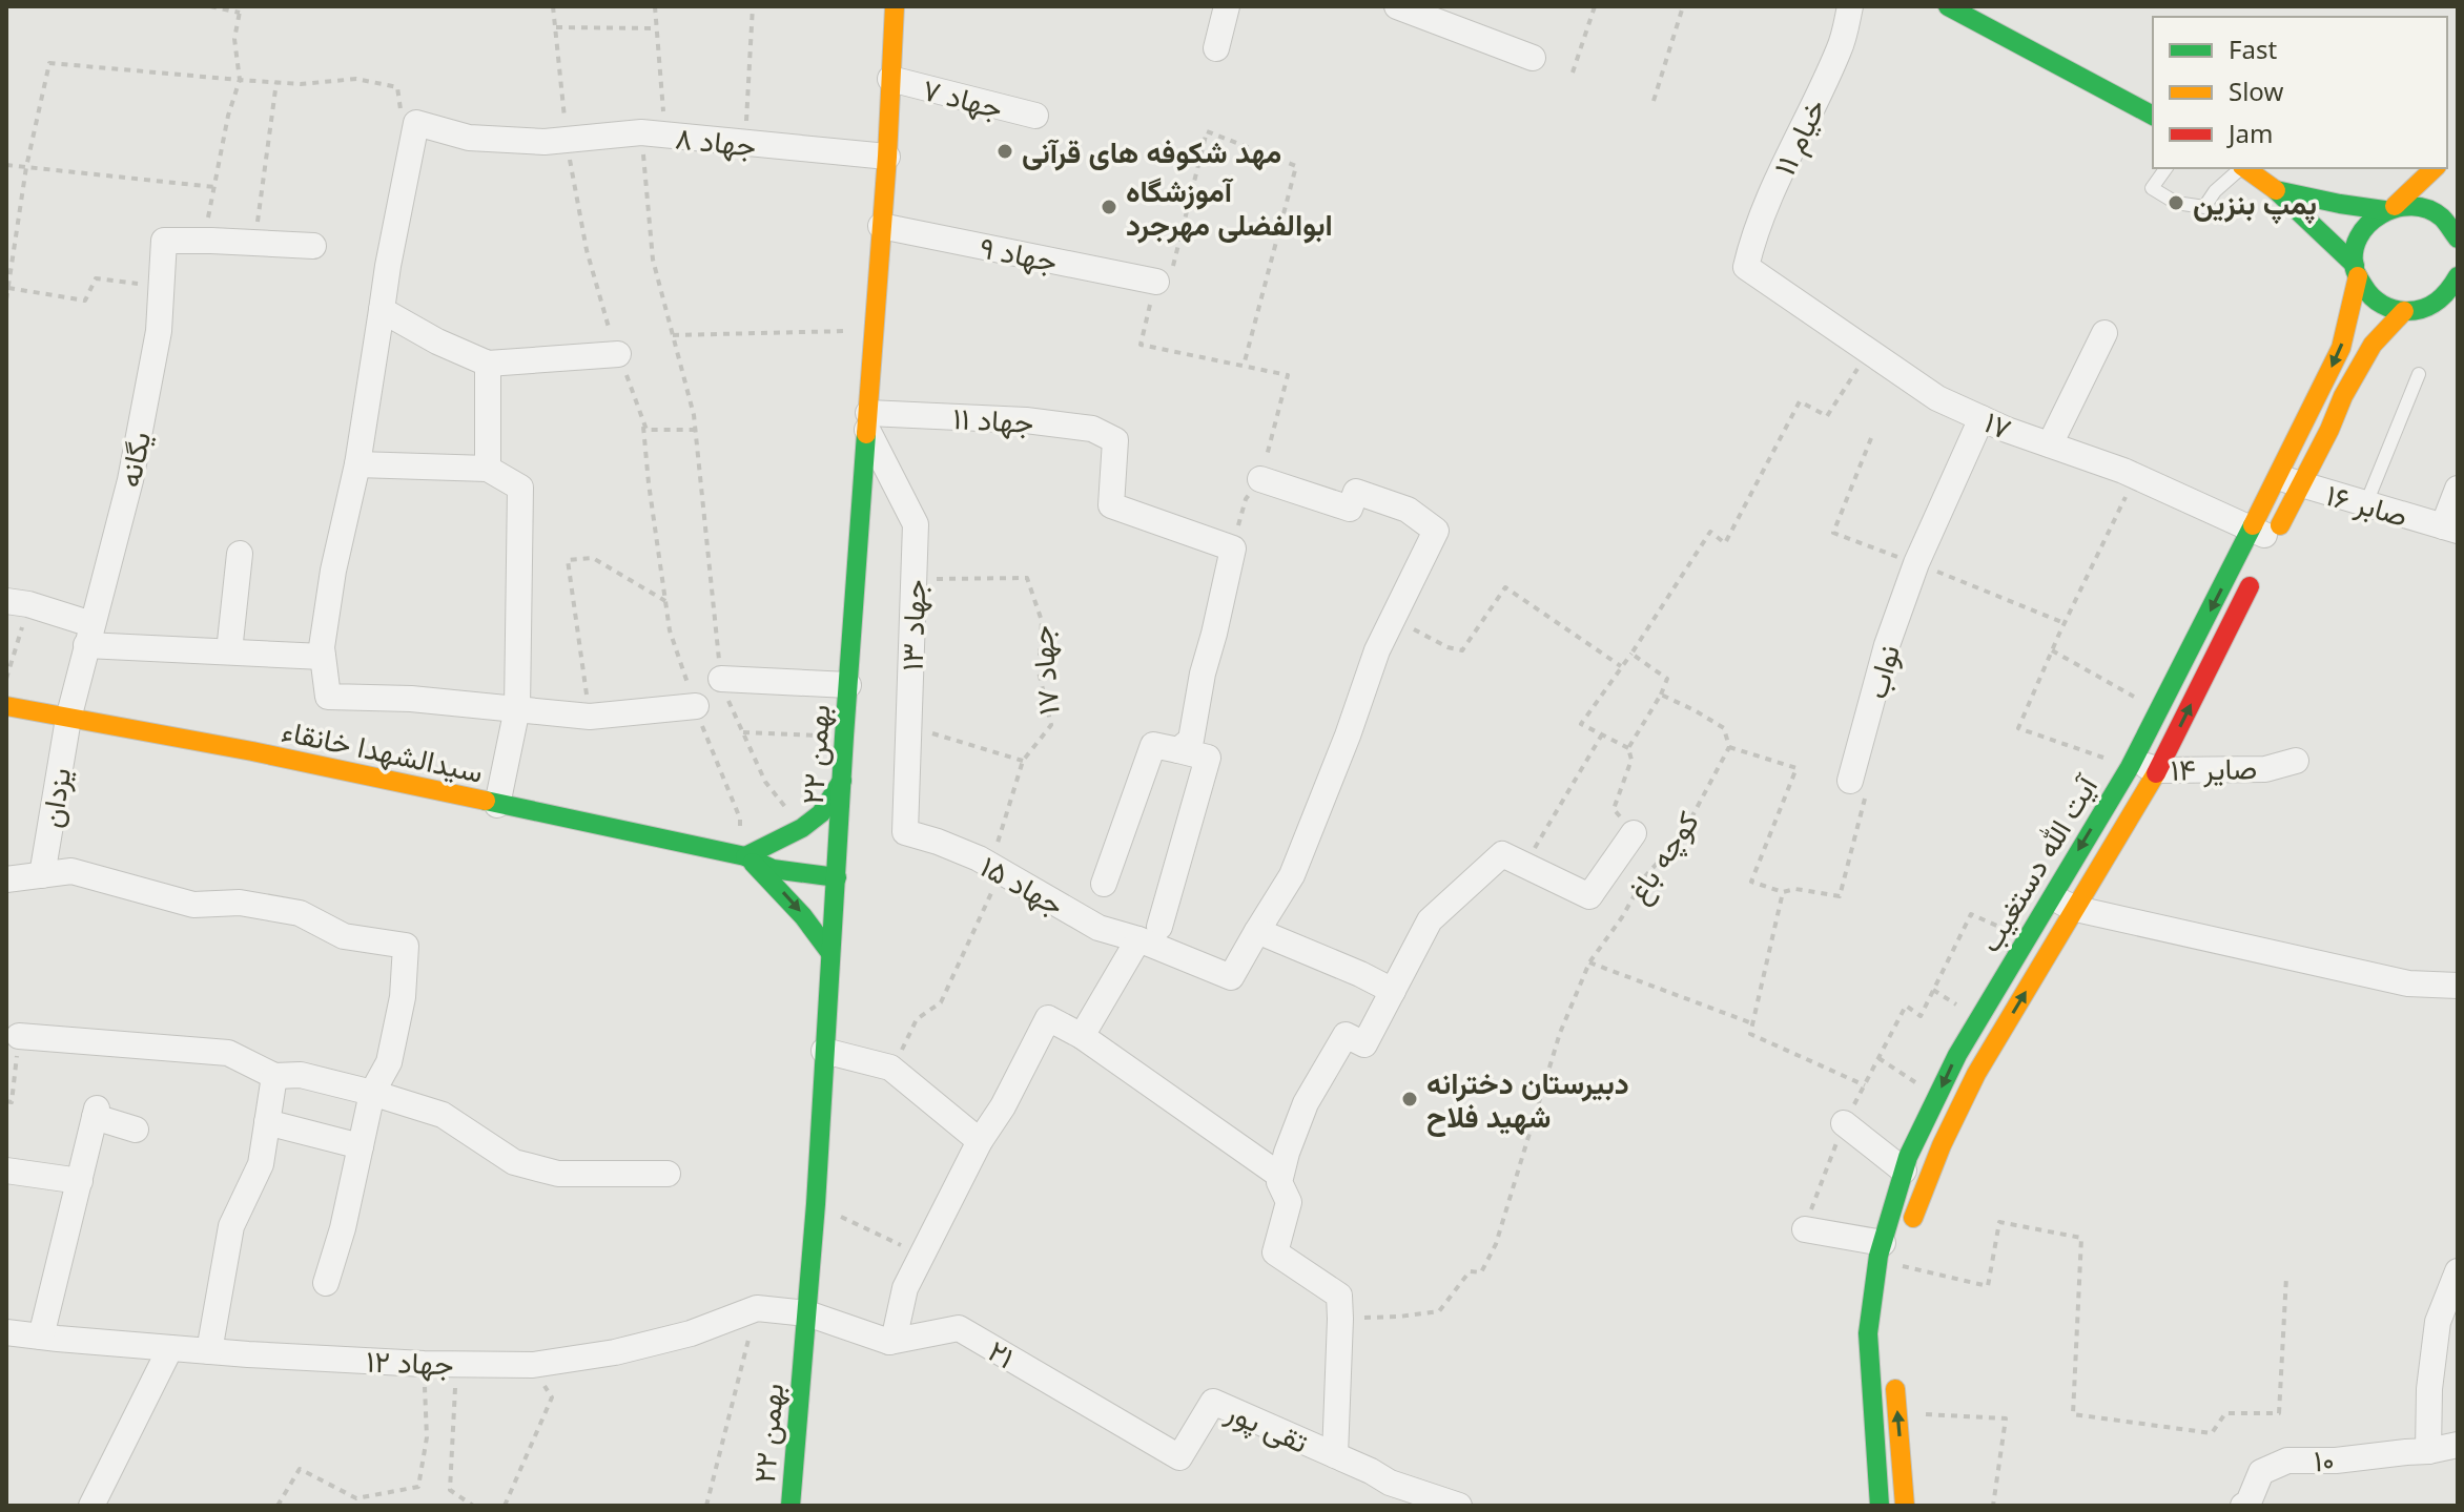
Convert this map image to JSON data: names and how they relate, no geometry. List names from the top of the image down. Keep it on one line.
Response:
{"streets":{"main road":["سیدالشهدا خانقاء","۲۲ بهمن","آیت الله دستغیب"],"street":["جهاد ۷","خیام ۱۱","جهاد ۸","جهاد ۹","جهاد ۱۱","۱۷","یگانه","صابر ۱۶","جهاد ۱۳","نواب","صایر ۱۴","یزدان","جهاد ۱۵","۲۱","جهاد ۱۲","تقی پور","۱۰"],"path":["جهاد ۱۷","کوچه باغ"]},"crossings":[["جهاد ۷","۲۲ بهمن"],["خیام ۱۱","۱۷"],["جهاد ۸","۲۲ بهمن"],["جهاد ۹","۲۲ بهمن"],["جهاد ۱۱","جهاد ۱۳"],["جهاد ۱۱","۲۲ بهمن"],["۱۷","نواب"],["۱۷","آیت الله دستغیب"],["یگانه","سیدالشهدا خانقاء"],["یگانه","یزدان"],["صابر ۱۶","آیت الله دستغیب"],["جهاد ۱۳","جهاد ۱۷"],["جهاد ۱۳","۲۲ بهمن"],["جهاد ۱۳","جهاد ۱۵"],["جهاد ۱۷","جهاد ۱۵"],["سیدالشهدا خانقاء","۲۲ بهمن"],["سیدالشهدا خانقاء","یزدان"],["۲۲ بهمن","جهاد ۱۲"],["صایر ۱۴","آیت الله دستغیب"],["۲۱","تقی پور"]],"places":["مهد شکوفه های قرآنی","پمپ بنزین","آموزشگاه ابوالفضلی مهرجرد","دبیرستان دخترانه شهید فلاح"],"legend":["Fast","Slow","Jam"]}
